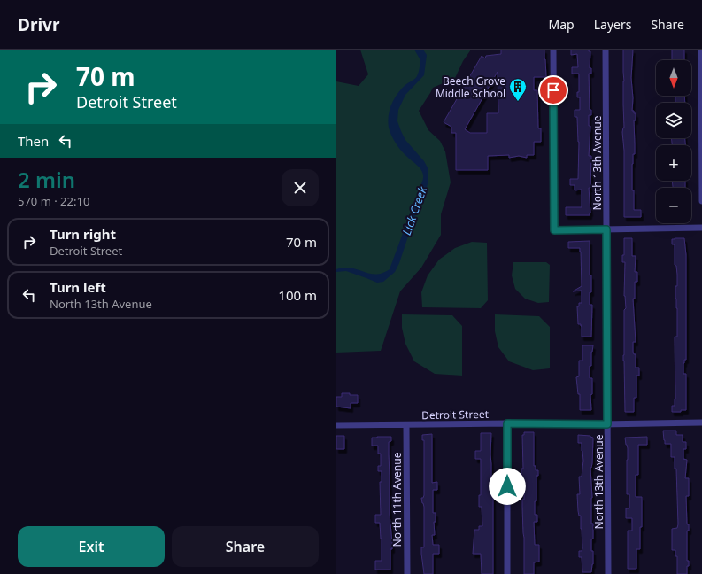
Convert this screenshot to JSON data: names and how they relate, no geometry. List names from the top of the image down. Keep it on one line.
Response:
{"streets":{"street":["North 13th Avenue","Detroit Street","North 11th Avenue"]},"crossings":[["North 13th Avenue","Detroit Street"],["Detroit Street","North 11th Avenue"]],"water":["Lick Creek"],"places":{"building":["Beech Grove Middle School"]},"north":"bottom","page":{"header":"Drivr","nav":["Map","Layers","Share"],"turn":["70 m","Detroit Street"],"map_buttons":["+","−"],"then":"Then","heading":["2 min","570 m · 22:10"],"list":[{"name":"Turn right","note":"Detroit Street","value":"70 m"},{"name":"Turn left","note":"North 13th Avenue","value":"100 m"}],"buttons":["Exit","Share"]}}
